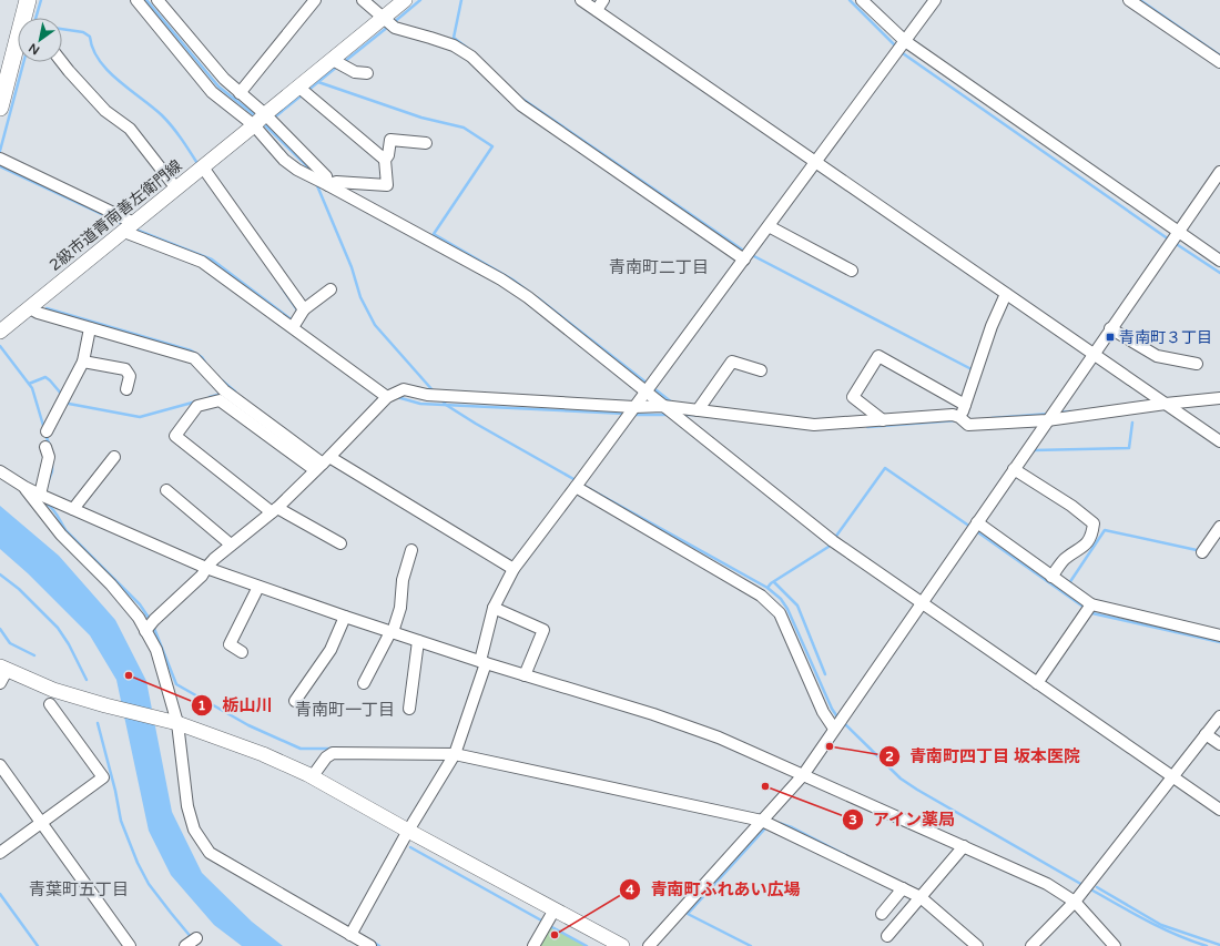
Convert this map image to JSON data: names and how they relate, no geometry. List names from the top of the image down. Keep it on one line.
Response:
{"streets":{"street":["2級市道青南善左衛門線"]},"districts":["青南町二丁目","青南町一丁目","青葉町五丁目"],"places":{"transit":["青南町３丁目"],"other":["栃山川","青南町四丁目 坂本医院","アイン薬局","青南町ふれあい広場"]},"north":"bottom left"}
